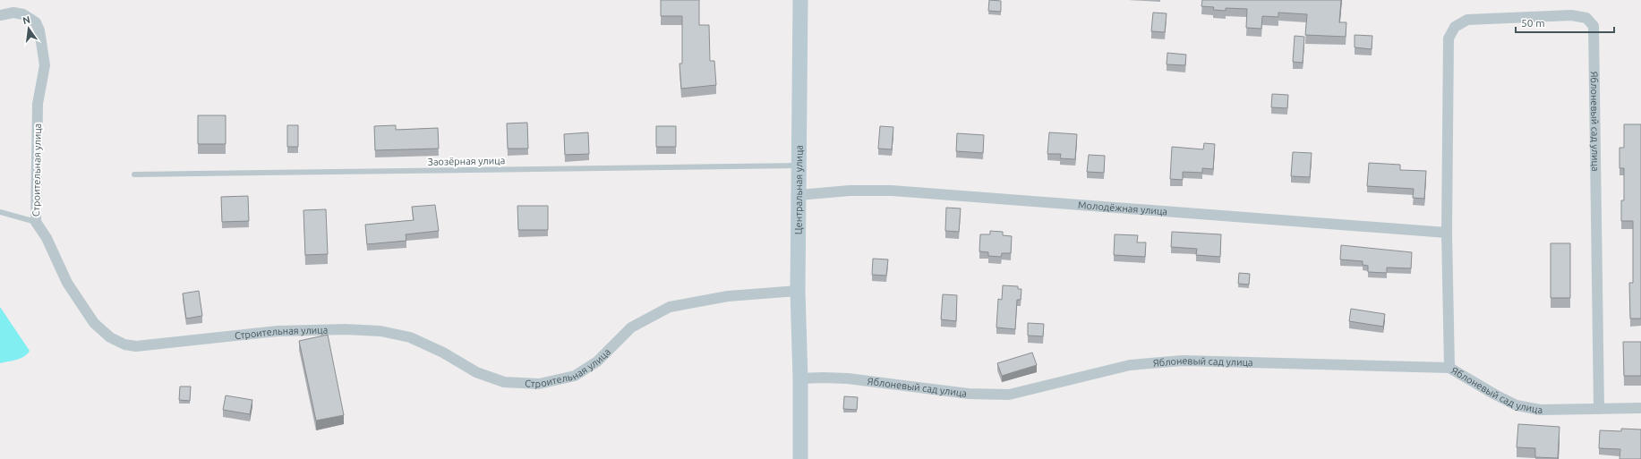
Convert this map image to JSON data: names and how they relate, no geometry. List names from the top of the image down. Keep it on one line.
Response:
{"streets":{"street":["Яблоневый сад улица","Строительная улица","Центральная улица","Молодёжная улица"],"lane":["Заозёрная улица"]},"crossings":[["Яблоневый сад улица","Центральная улица"],["Яблоневый сад улица","Молодёжная улица"],["Заозёрная улица","Центральная улица"],["Строительная улица","Центральная улица"],["Центральная улица","Молодёжная улица"]],"scale_bar":"50 m","north":"top"}
